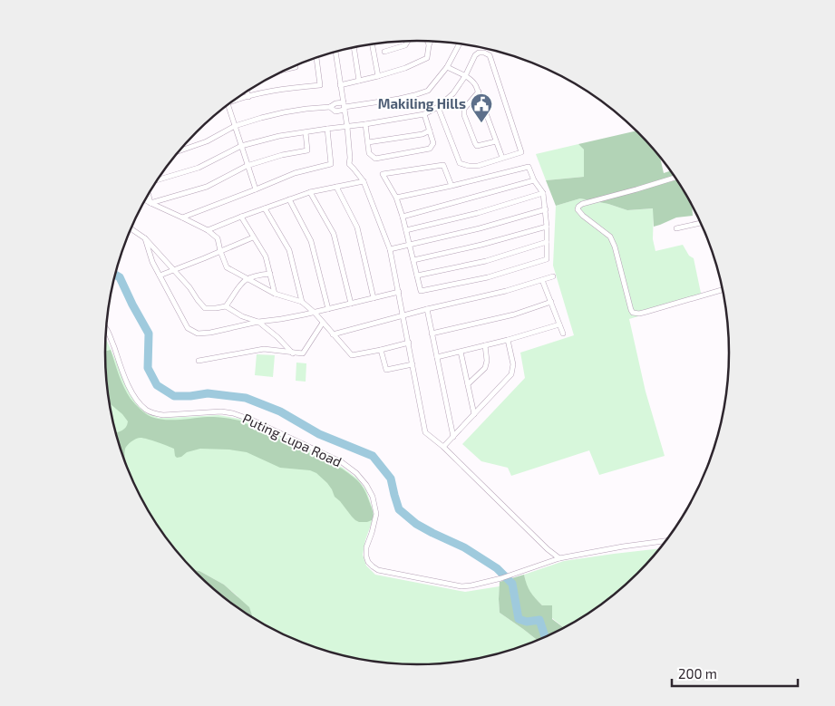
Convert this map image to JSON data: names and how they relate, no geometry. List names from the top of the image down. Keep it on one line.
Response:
{"streets":{"street":["Puting Lupa Road"]},"places":{"public building":["Makiling Hills"]},"scale_bar":"200 m"}
